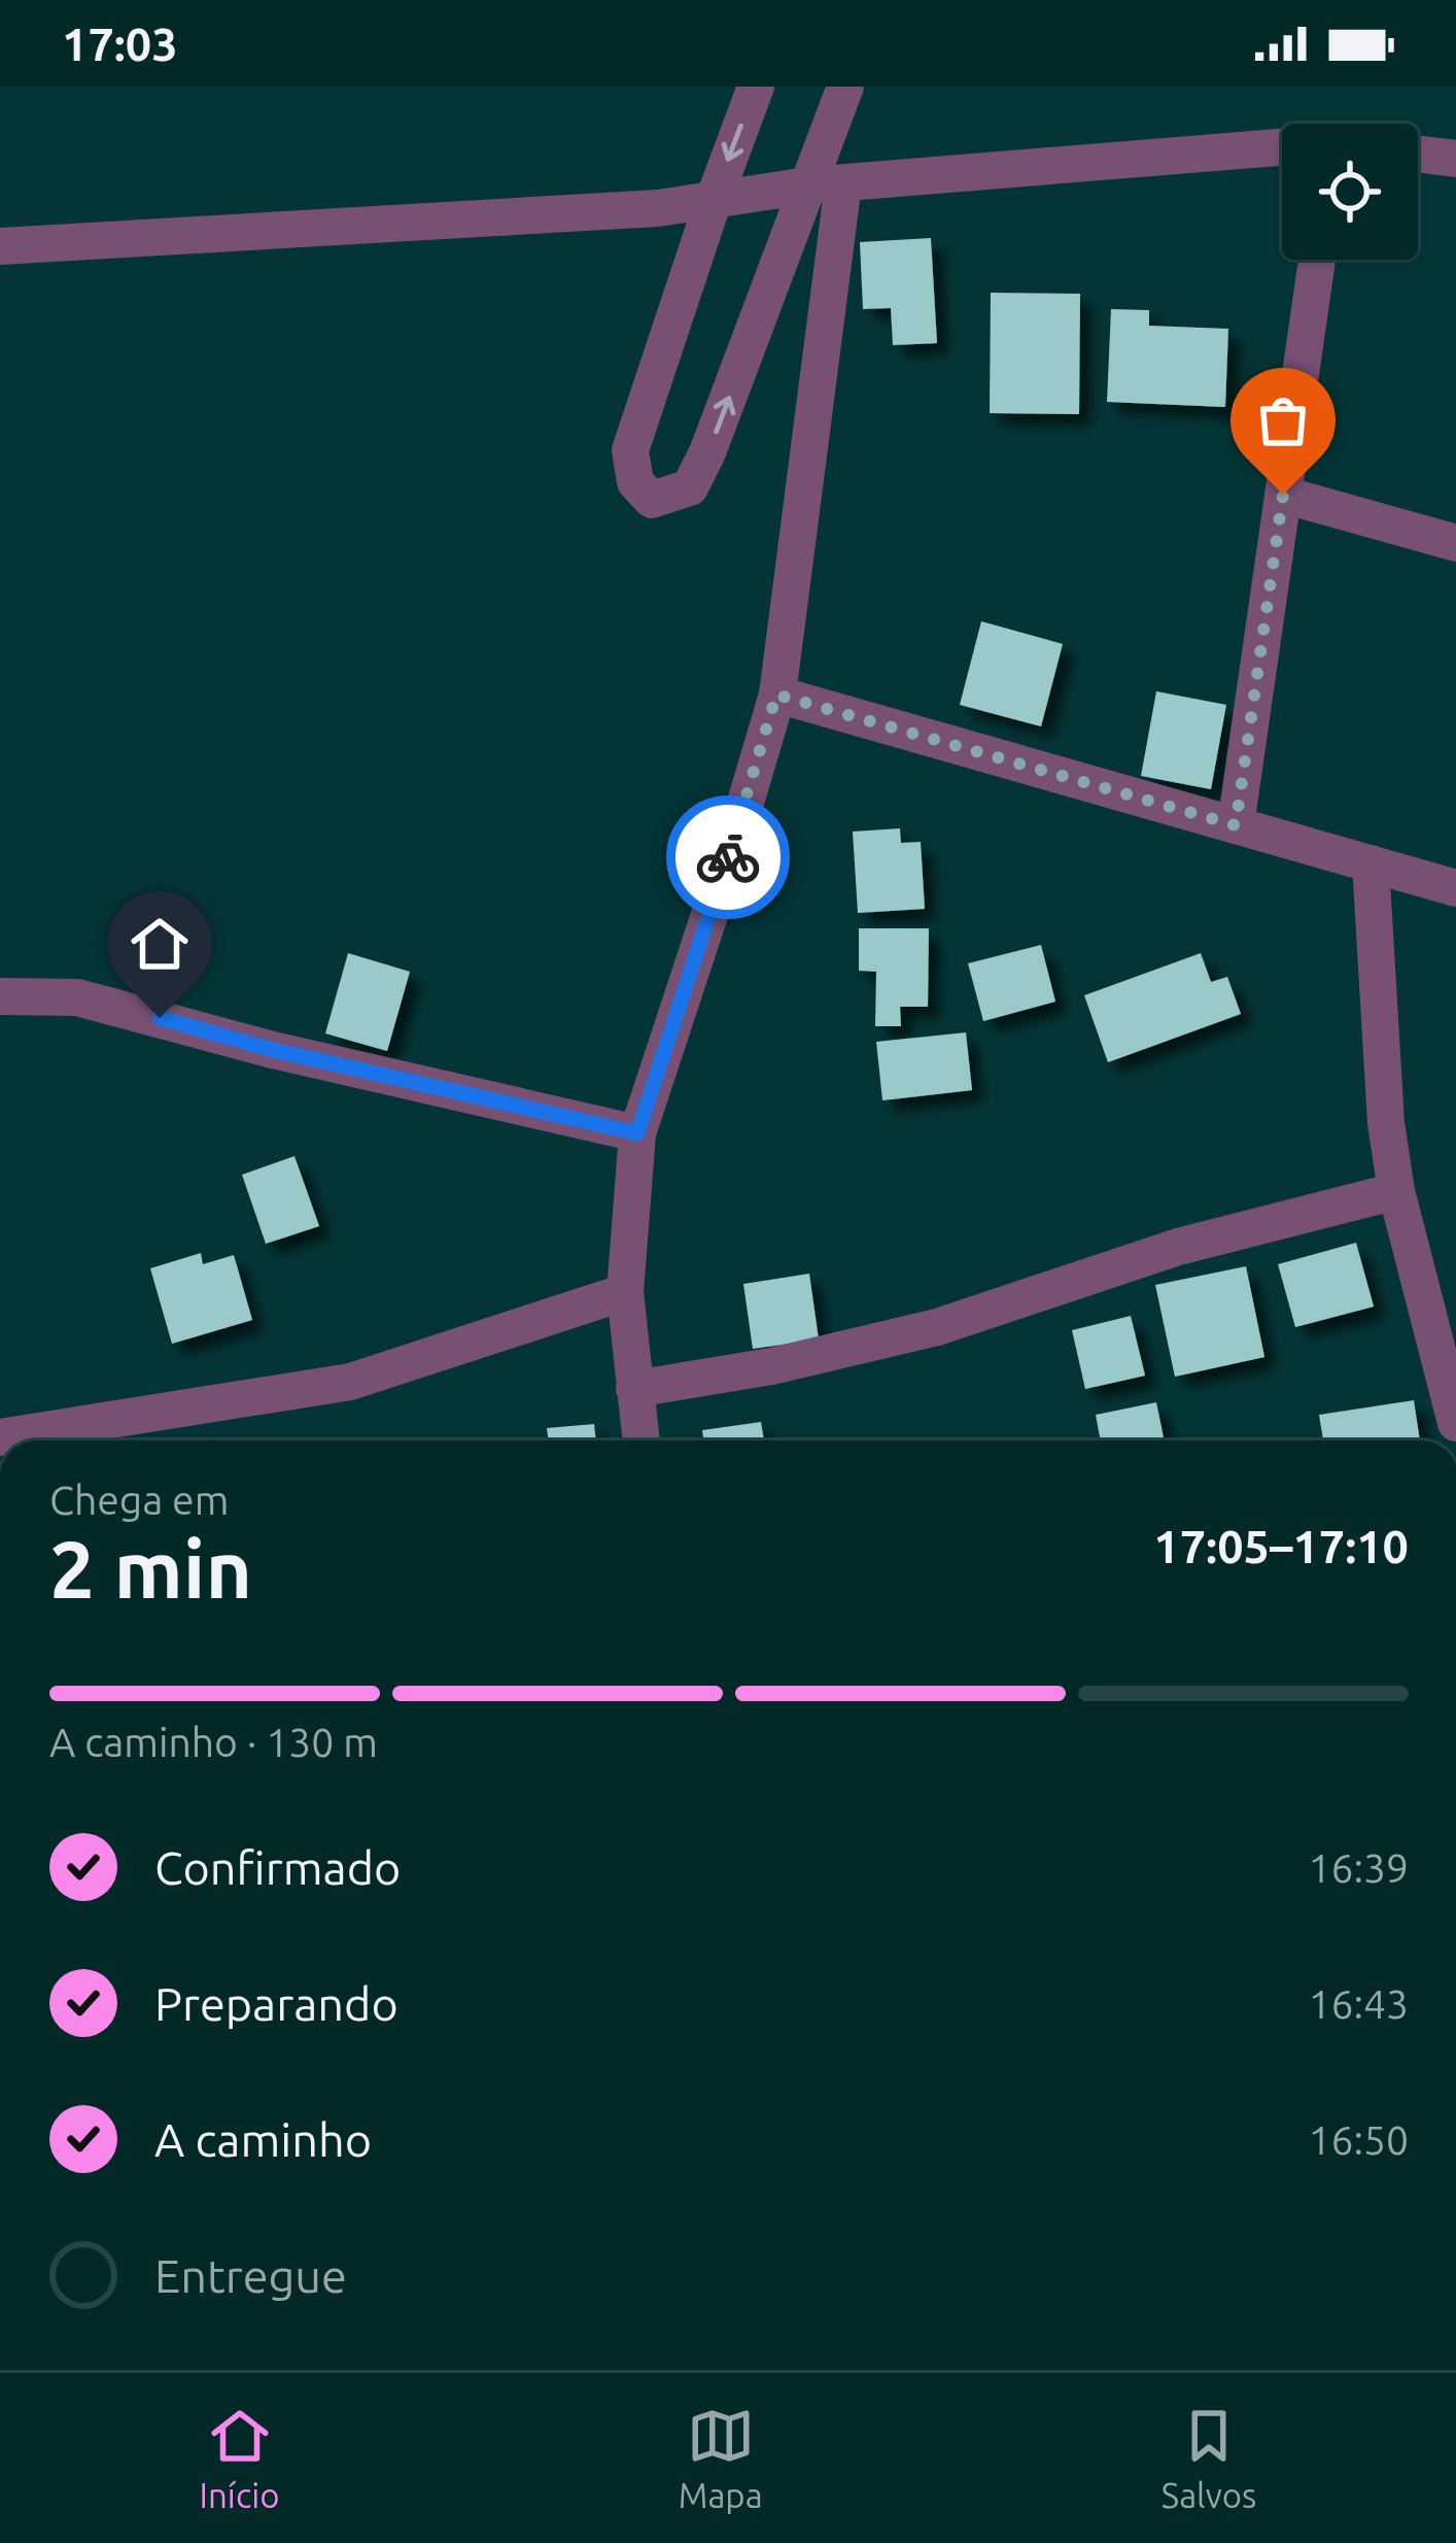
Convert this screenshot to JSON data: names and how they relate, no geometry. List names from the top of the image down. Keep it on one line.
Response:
{"page":{"status":"17:03","heading":["2 min","Chega em","17:05–17:10"],"bar":"A caminho · 130 m","list":[["Confirmado","16:39"],["Preparando","16:43"],["A caminho","16:50"],"Entregue"],"tabs":["Início","Mapa","Salvos"]}}
